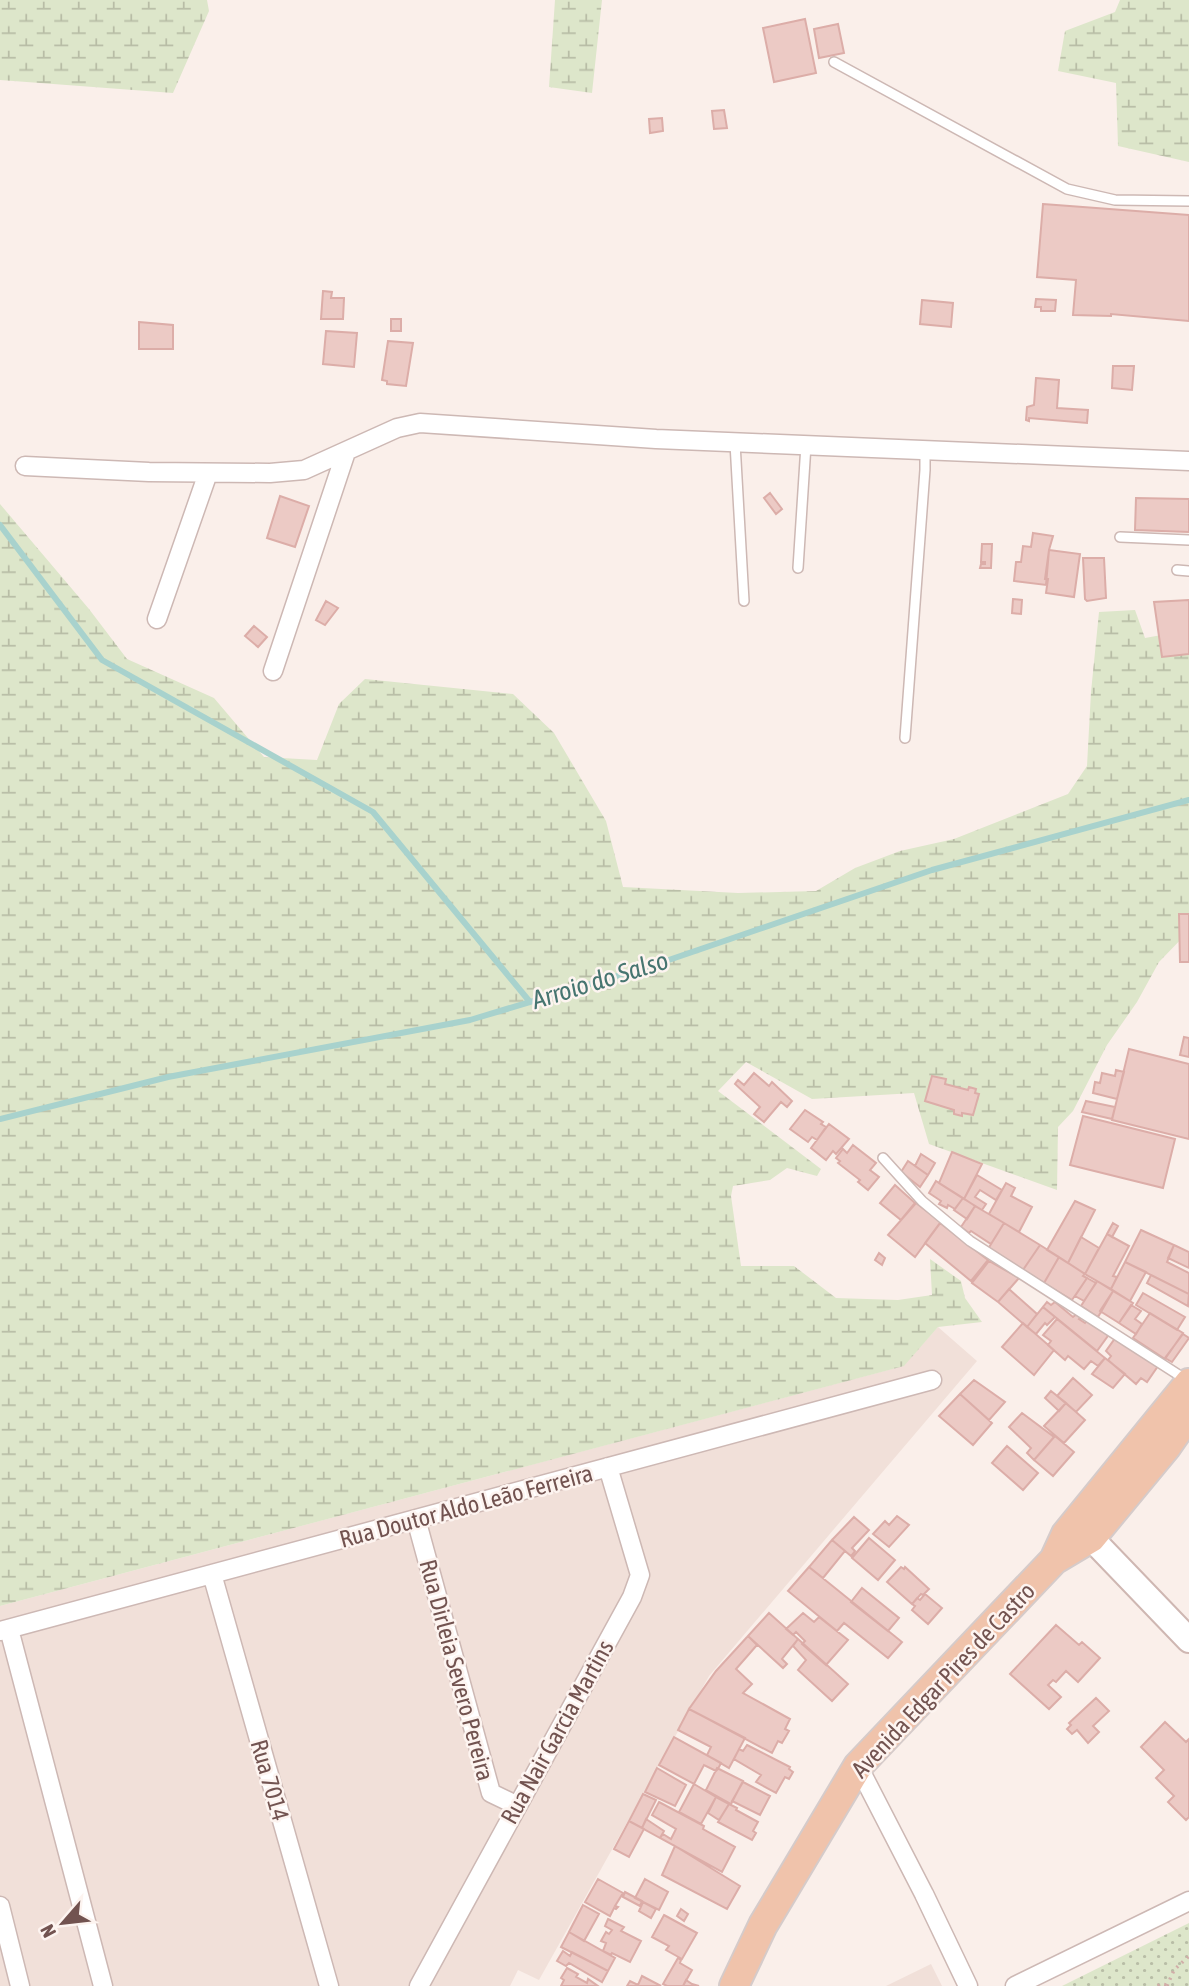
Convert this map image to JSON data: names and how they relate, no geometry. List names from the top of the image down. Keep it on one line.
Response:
{"streets":{"main road":["Avenida Edgar Pires de Castro"],"street":["Rua Doutor Aldo Leão Ferreira","Rua Dirleia Severo Pereira","Rua Nair Garcia Martins","Rua 7014"]},"crossings":[["Rua Doutor Aldo Leão Ferreira","Rua Dirleia Severo Pereira"],["Rua Doutor Aldo Leão Ferreira","Rua Nair Garcia Martins"],["Rua Doutor Aldo Leão Ferreira","Rua 7014"],["Rua Dirleia Severo Pereira","Rua Nair Garcia Martins"]],"water":["Arroio do Salso"],"north":"bottom left"}
